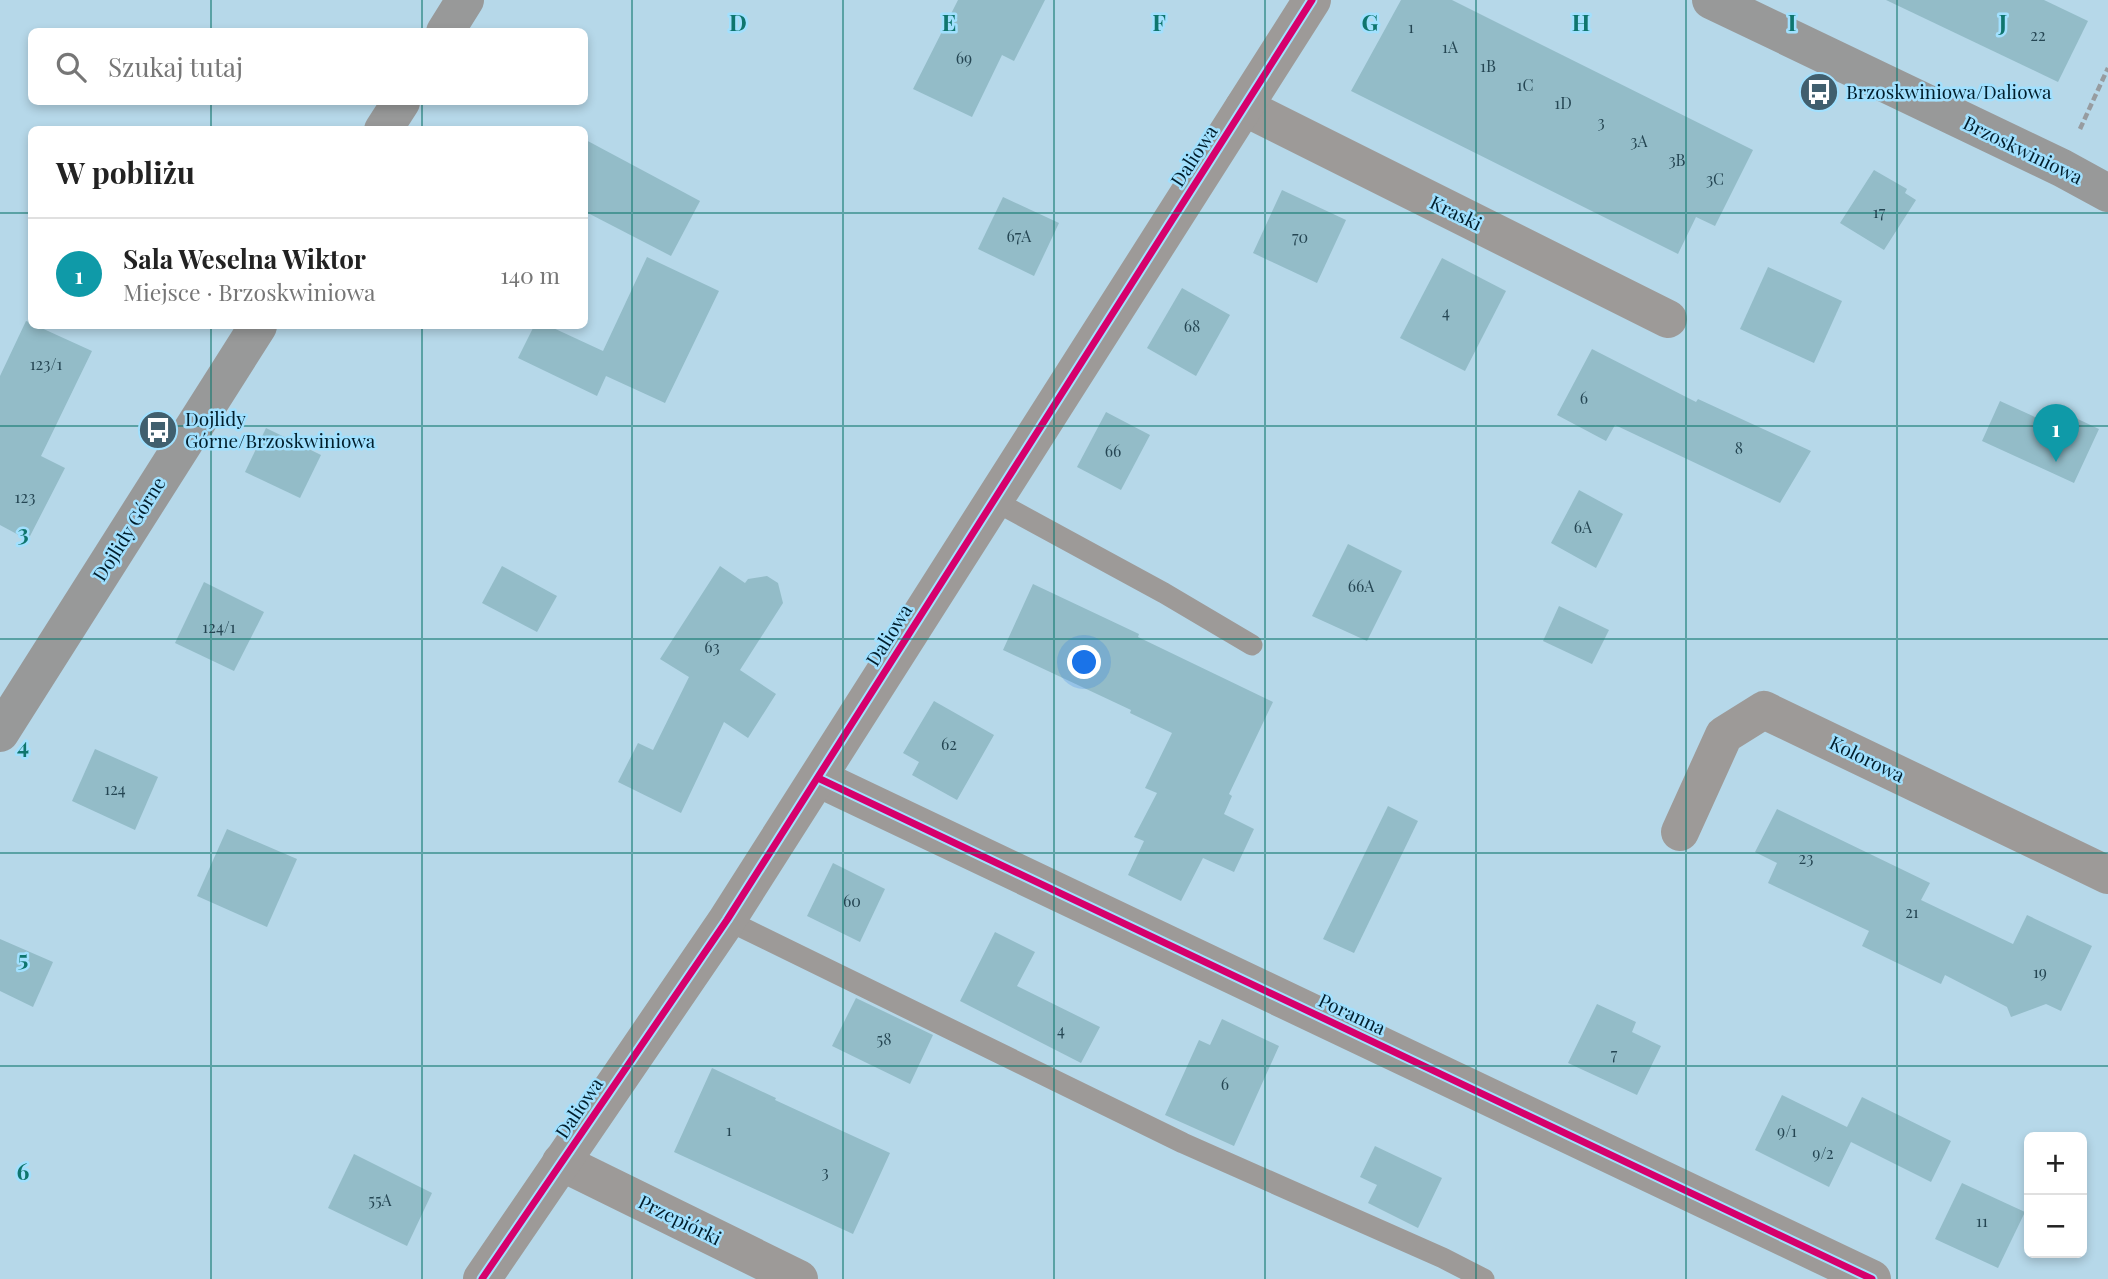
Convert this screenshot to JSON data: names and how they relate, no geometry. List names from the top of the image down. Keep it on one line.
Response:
{"streets":{"street":["Brzoskwiniowa","Daliowa","Kraski","Dojlidy Górne","Kolorowa","Poranna","Przepiórki"]},"crossings":[["Daliowa","Kraski"],["Daliowa","Poranna"],["Daliowa","Przepiórki"]],"places":{"bus stop":["Brzoskwiniowa/Daliowa","Dojlidy Górne/Brzoskwiniowa"]},"house_numbers":["1","22","1A","69","1B","1C","1D","3","3A","3B","3C","17","67A","70","4","68","123/1","6","8","66","123","6A","66A","124/1","63","62","124","23","60","21","19","4","58","7","6","1","9/1","9/2","3","55A","11"],"page":{"search":"Szukaj tutaj","heading":"W pobliżu","list":[{"mark":"1","name":"Sala Weselna Wiktor","note":"Miejsce · Brzoskwiniowa","value":"140 m"}],"pins":"1","map_buttons":["+","−"]},"grid":{"columns":["D","E","F","G","H","I","J"],"rows":["3","4","5","6"]}}
